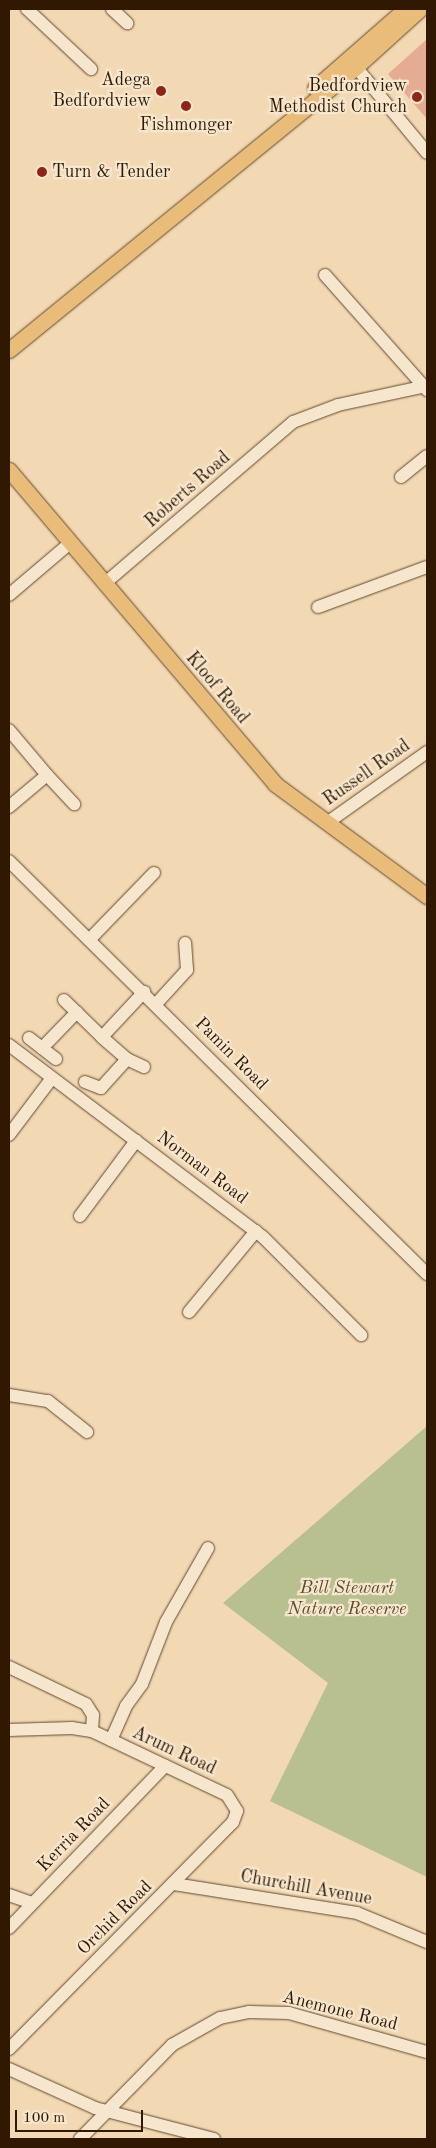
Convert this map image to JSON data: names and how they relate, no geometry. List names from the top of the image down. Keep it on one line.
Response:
{"streets":{"main road":["Kloof Road"],"street":["Roberts Road","Russell Road","Pamin Road","Norman Road","Arum Road","Kerria Road","Churchill Avenue","Orchid Road","Anemone Road"]},"crossings":[["Roberts Road","Kloof Road"],["Kloof Road","Russell Road"],["Arum Road","Kerria Road"],["Arum Road","Orchid Road"],["Churchill Avenue","Orchid Road"]],"parks":["Bill Stewart Nature Reserve"],"places":["Adega Bedfordview","Bedfordview Methodist Church","Fishmonger","Turn & Tender"],"scale_bar":"100 m"}
